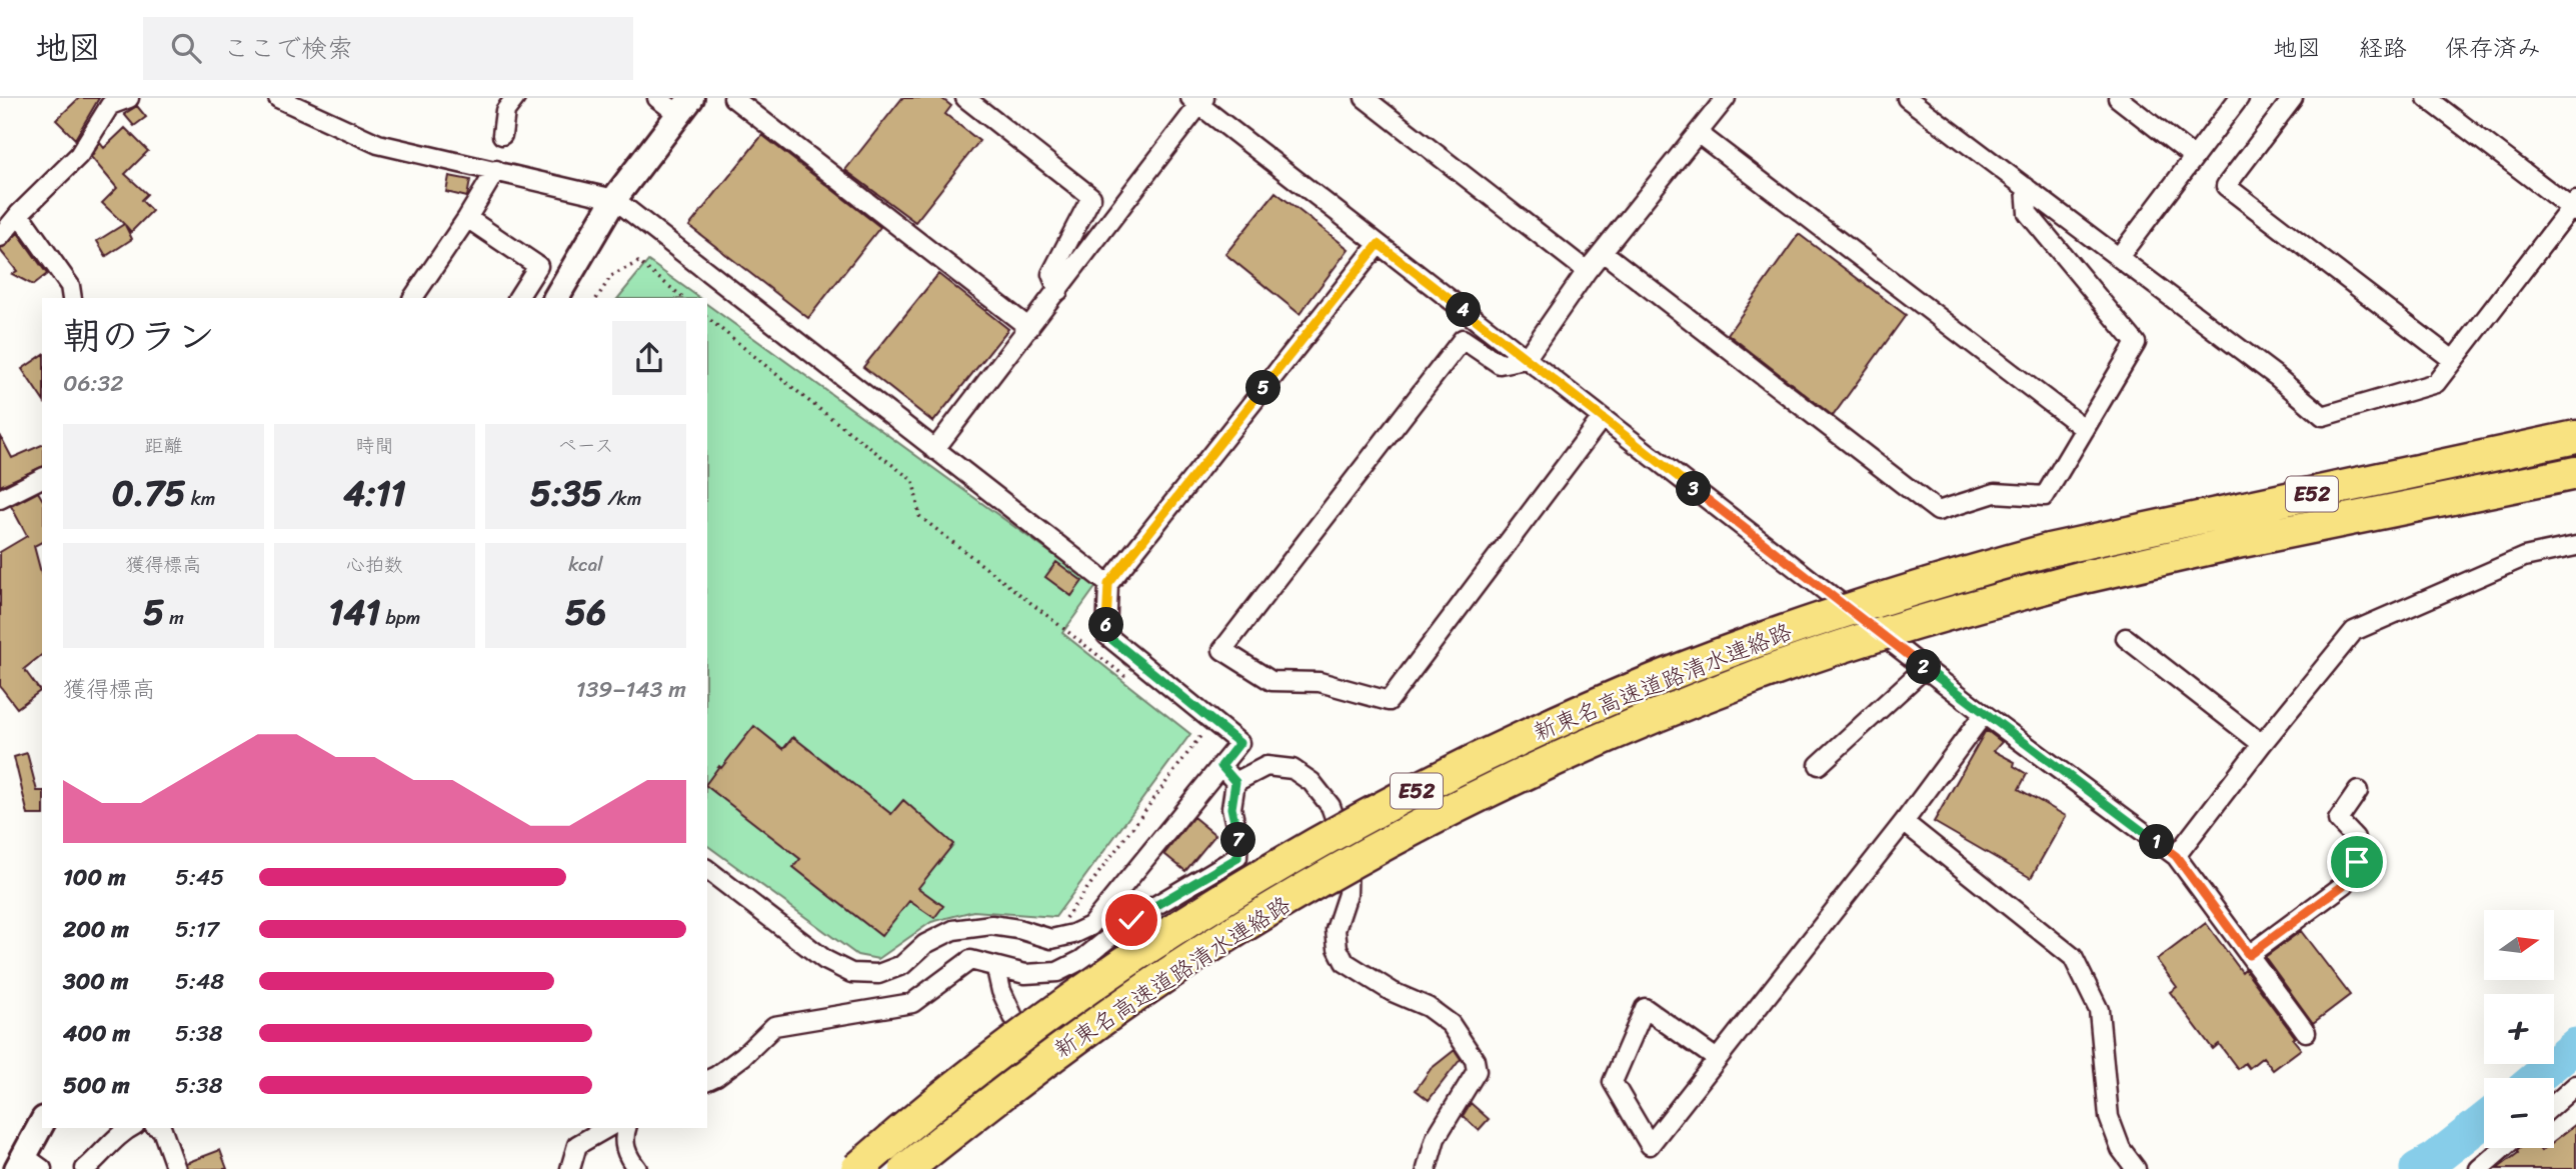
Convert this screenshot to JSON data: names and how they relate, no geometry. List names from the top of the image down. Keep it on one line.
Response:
{"streets":{"highway":["E52","新東名高速道路清水連絡路"]},"north":"right","page":{"header":"地図","search":"ここで検索","nav":["地図","経路","保存済み"],"pins":["4","5","3","6","2","7","1"],"heading":["朝のラン","06:32"],"stats":[["距離","0.75 km"],["時間","4:11"],["ペース","5:35 /km"],["獲得標高","5 m"],["心拍数","141 bpm"],["kcal","56"]],"chart":["獲得標高","139–143 m"],"list":[{"name":"100 m","note":"5:45"},{"name":"200 m","note":"5:17"},{"name":"300 m","note":"5:48"},{"name":"400 m","note":"5:38"},{"name":"500 m","note":"5:38"}],"map_buttons":["+","−"]}}
